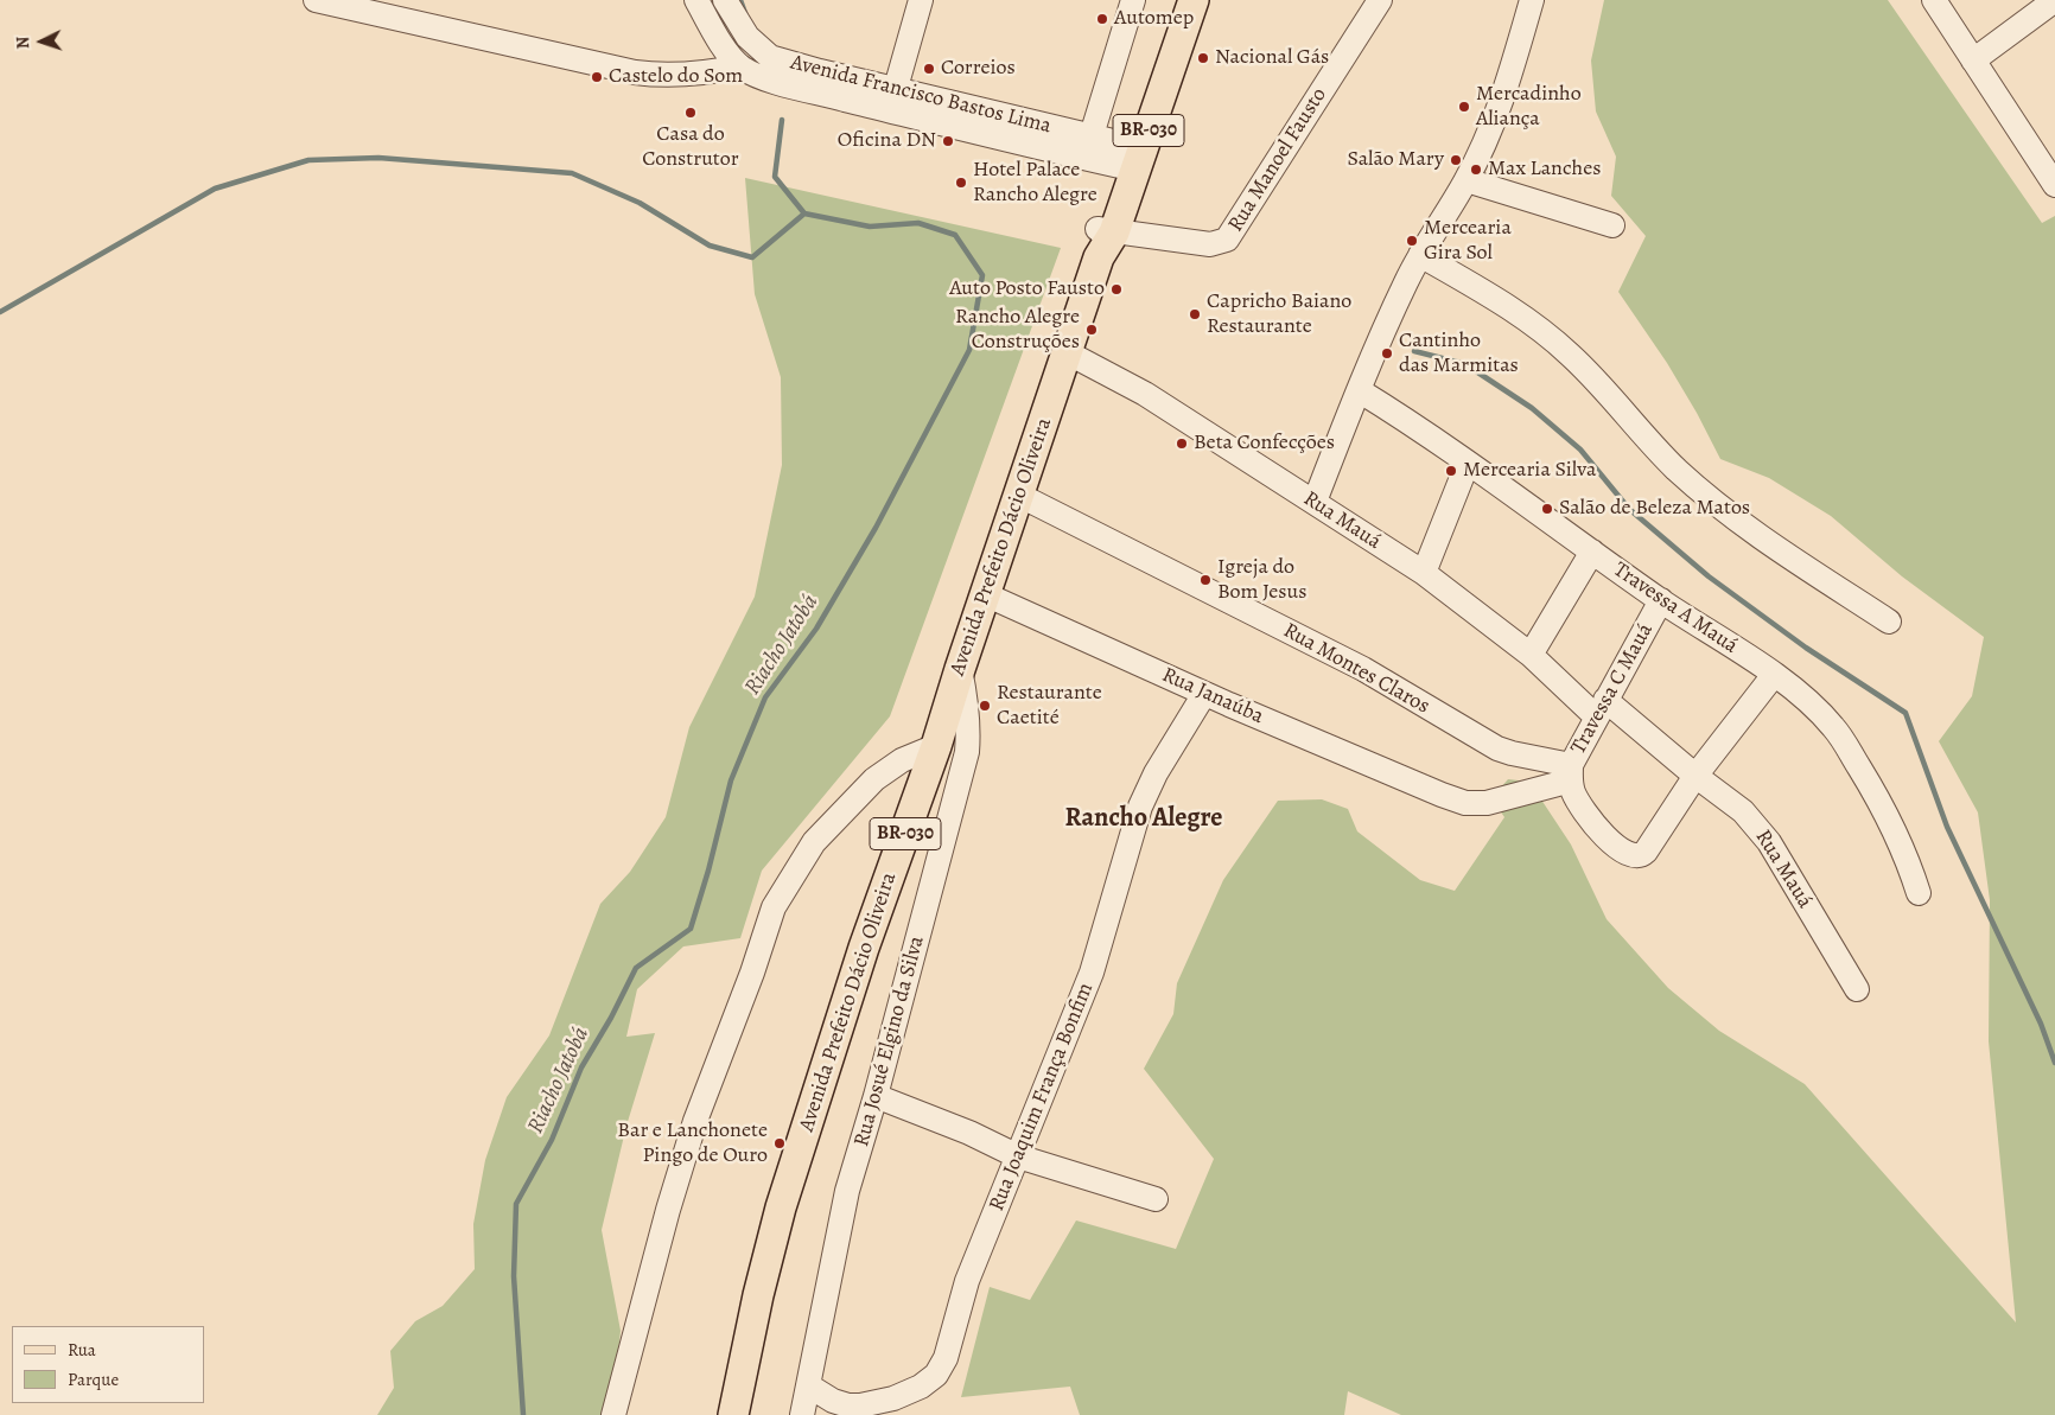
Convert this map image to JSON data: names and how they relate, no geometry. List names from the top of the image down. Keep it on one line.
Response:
{"streets":{"main road":["BR-030","Avenida Prefeito Dácio Oliveira"],"street":["Avenida Francisco Bastos Lima","Rua Manoel Fausto","Rua Mauá","Travessa A Mauá","Rua Montes Claros","Travessa C Mauá","Rua Janaúba","Rua Josué Elgino da Silva","Rua Joaquim França Bonfim"]},"crossings":[["Avenida Francisco Bastos Lima","Avenida Prefeito Dácio Oliveira"],["Rua Manoel Fausto","Avenida Prefeito Dácio Oliveira"],["Rua Mauá","Avenida Prefeito Dácio Oliveira"],["Rua Mauá","Travessa C Mauá"],["Avenida Prefeito Dácio Oliveira","Rua Montes Claros"],["Avenida Prefeito Dácio Oliveira","Rua Janaúba"],["Avenida Prefeito Dácio Oliveira","Rua Josué Elgino da Silva"],["Travessa A Mauá","Travessa C Mauá"],["Rua Montes Claros","Travessa C Mauá"],["Rua Montes Claros","Rua Janaúba"],["Travessa C Mauá","Rua Janaúba"],["Rua Janaúba","Rua Joaquim França Bonfim"],["Rua Josué Elgino da Silva","Rua Joaquim França Bonfim"]],"districts":["Rancho Alegre"],"water":["Riacho Jatobá"],"places":["Automep","Nacional Gás","Correios","Castelo do Som","Mercadinho Aliança","Casa do Construtor","Oficina DN","Salão Mary","Max Lanches","Hotel Palace Rancho Alegre","Mercearia Gira Sol","Auto Posto Fausto","Capricho Baiano Restaurante","Rancho Alegre Construções","Cantinho das Marmitas","Beta Confecções","Mercearia Silva","Salão de Beleza Matos","Igreja do Bom Jesus","Restaurante Caetité","Bar e Lanchonete Pingo de Ouro"],"legend":["Rua","Parque"],"north":"left"}
